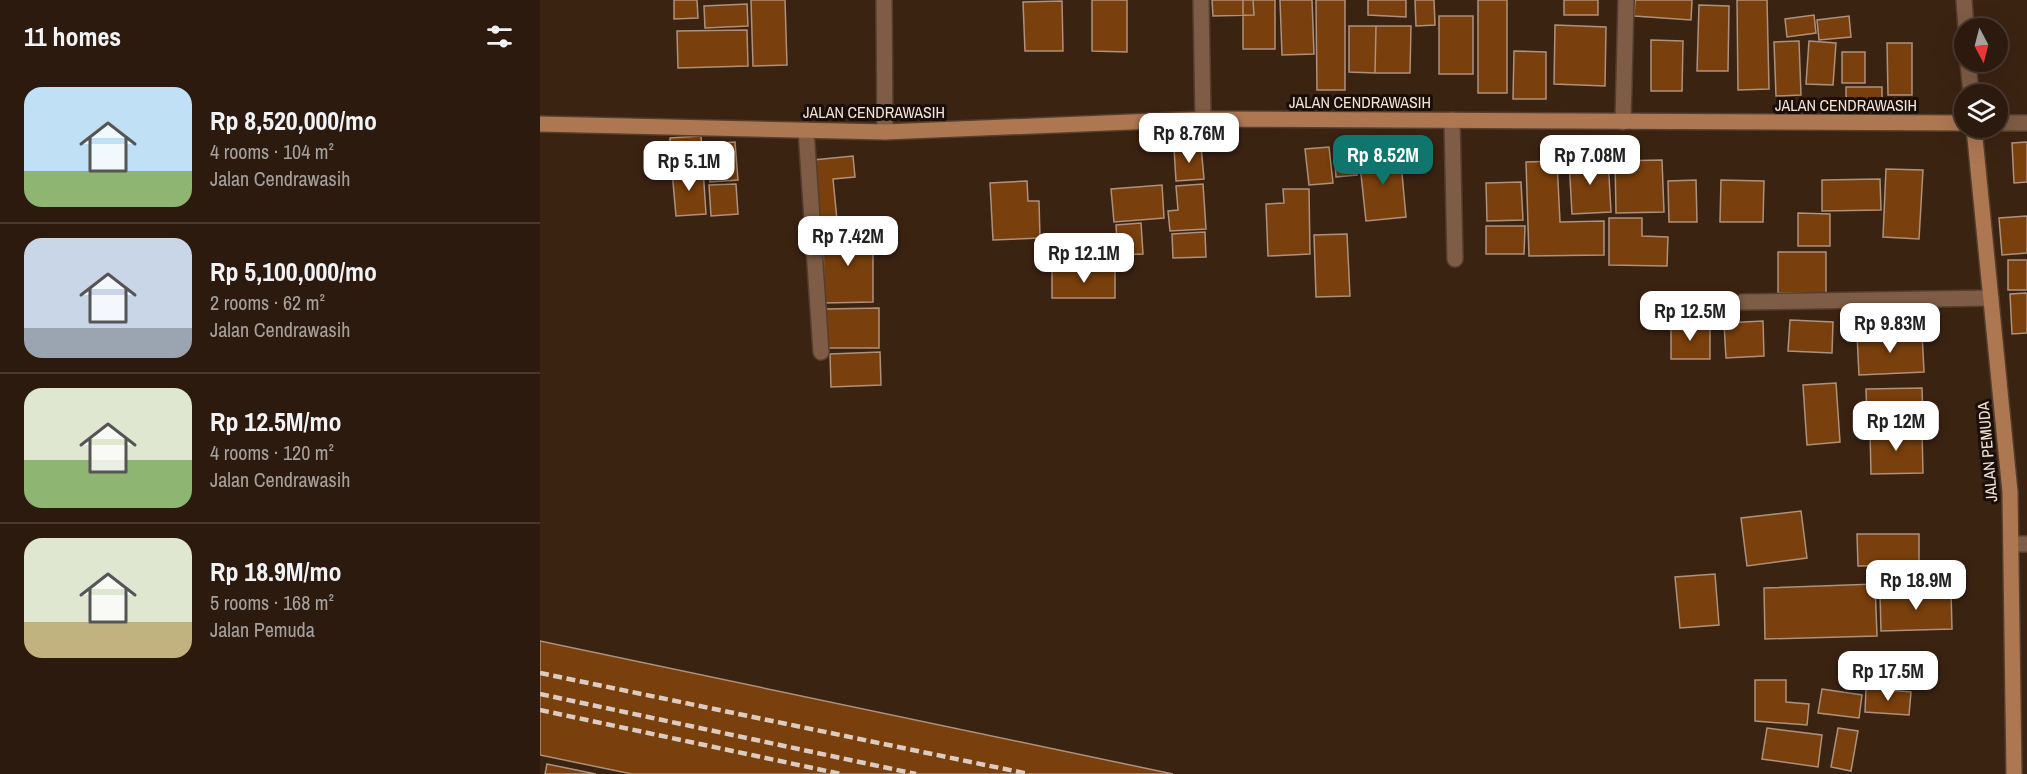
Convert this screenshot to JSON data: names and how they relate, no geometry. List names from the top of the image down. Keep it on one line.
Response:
{"streets":{"main road":["JALAN CENDRAWASIH","JALAN PEMUDA"]},"north":"bottom","page":{"heading":"11 homes","list":[{"name":"Rp 8,520,000/mo","note":"4 rooms · 104 m² · Jalan Cendrawasih"},{"name":"Rp 5,100,000/mo","note":"2 rooms · 62 m² · Jalan Cendrawasih"},{"name":"Rp 12.5M/mo","note":"4 rooms · 120 m² · Jalan Cendrawasih"},{"name":"Rp 18.9M/mo","note":"5 rooms · 168 m² · Jalan Pemuda"}],"price":["Rp 8.76M","Rp 8.52M","Rp 7.08M","Rp 5.1M","Rp 7.42M","Rp 12.1M","Rp 12.5M","Rp 9.83M","Rp 12M","Rp 18.9M","Rp 17.5M"]}}
